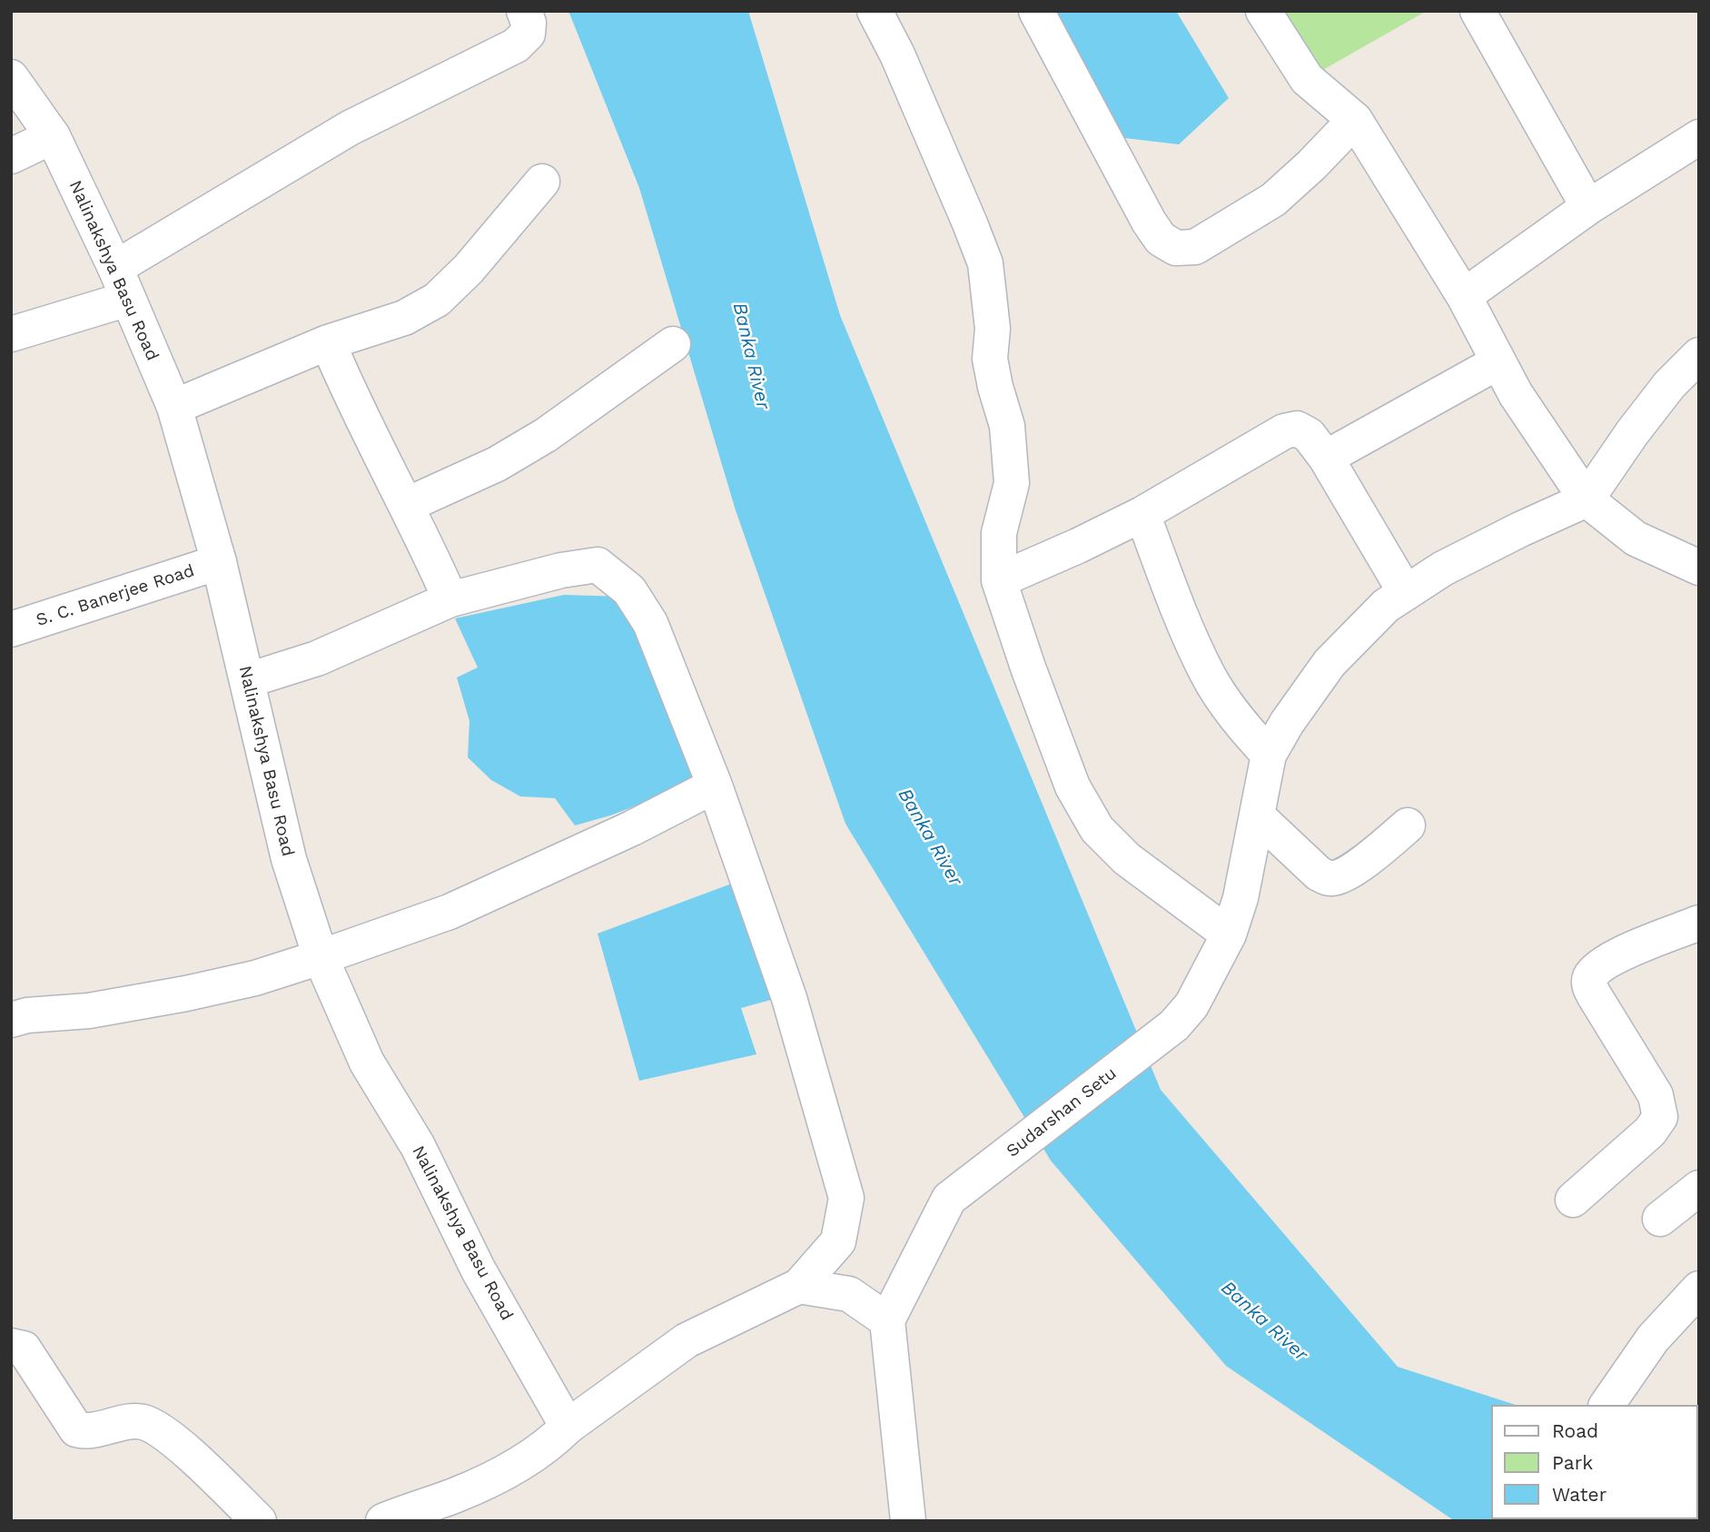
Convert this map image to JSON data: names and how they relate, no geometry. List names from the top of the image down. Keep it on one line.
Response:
{"streets":{"street":["Nalinakshya Basu Road","S. C. Banerjee Road","Sudarshan Setu"]},"crossings":[["Nalinakshya Basu Road","S. C. Banerjee Road"]],"water":["Banka River"],"legend":["Road","Park","Water"]}
